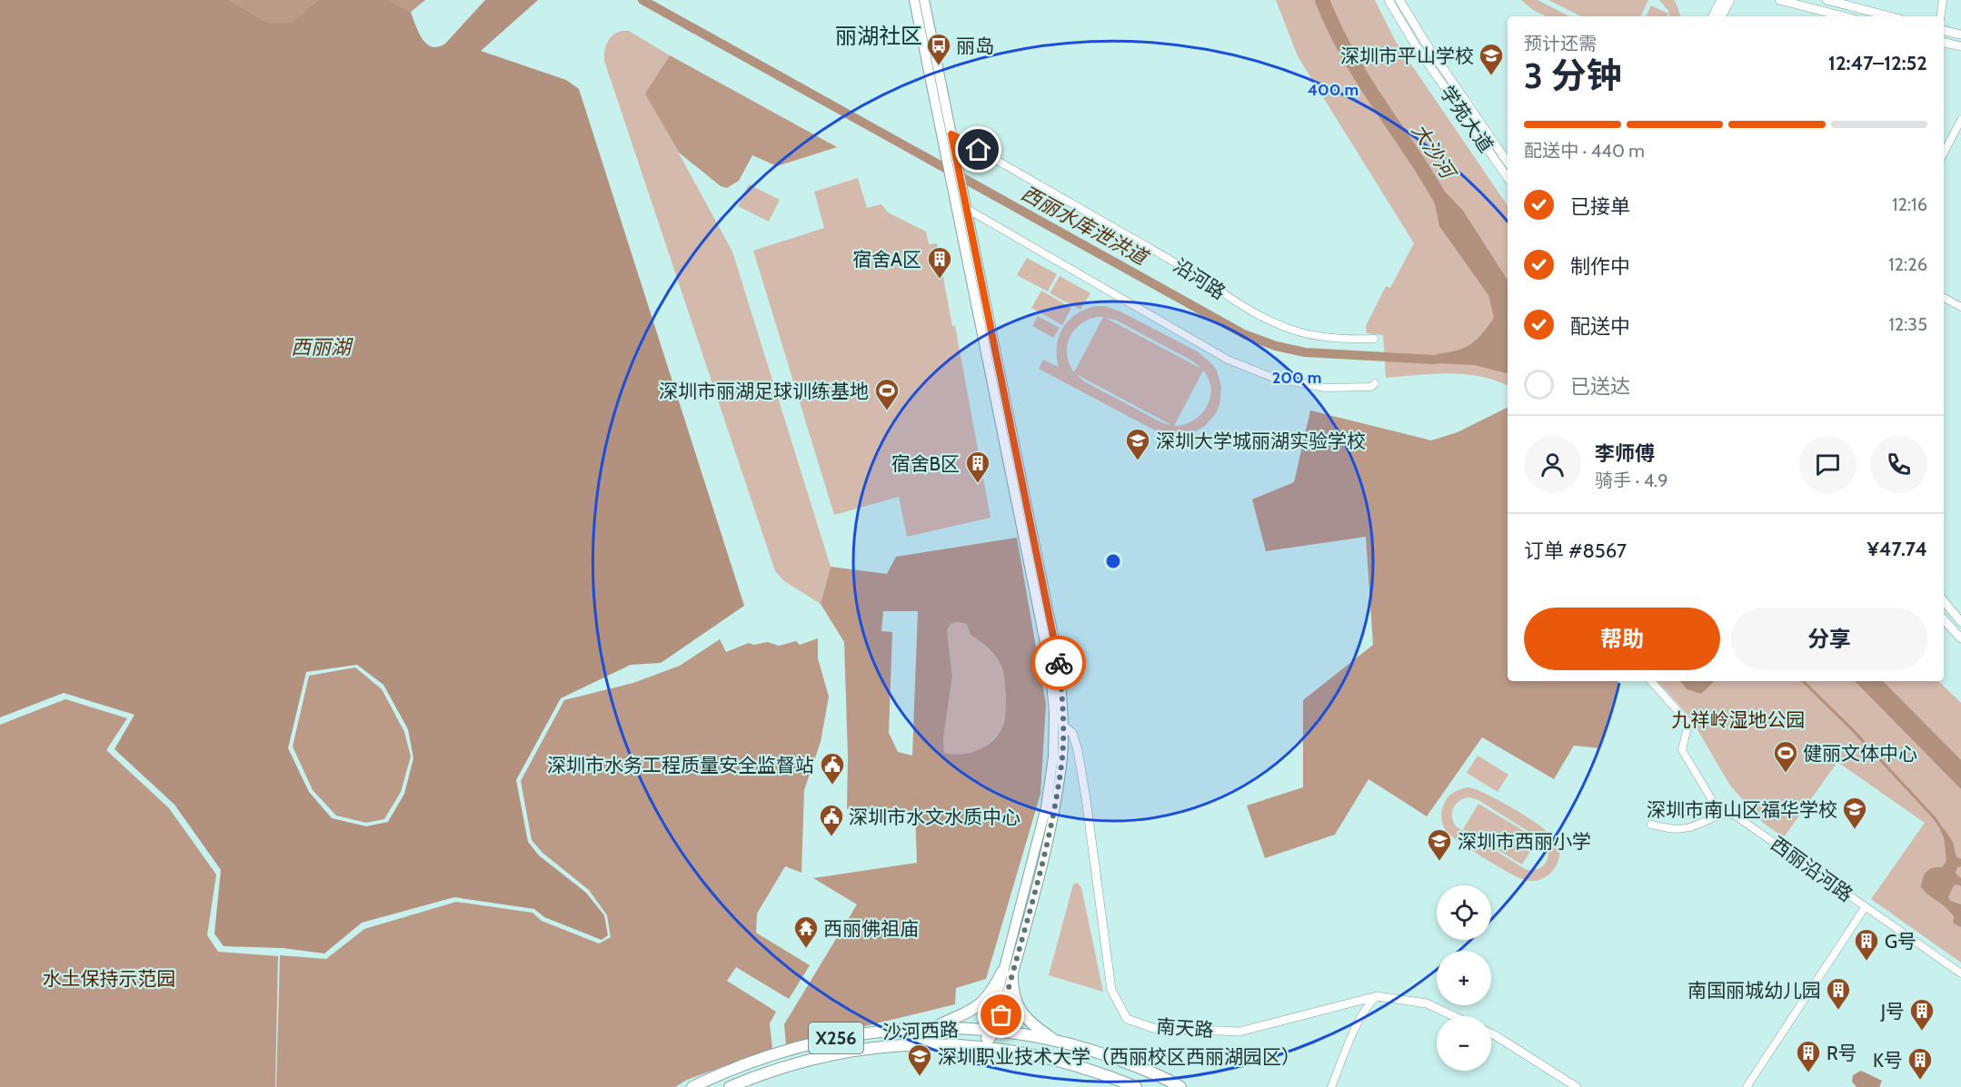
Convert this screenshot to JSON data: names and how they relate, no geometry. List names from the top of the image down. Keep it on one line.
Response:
{"streets":{"main road":["沙河西路","X256"],"street":["学苑大道","沿河路","西丽沿河路","南天路"]},"districts":["丽湖社区"],"water":["大沙河","西丽水库泄洪道","西丽湖"],"parks":["九祥岭湿地公园","水土保持示范园"],"places":{"bus stop":["丽岛"],"school or university":["深圳市平山学校","深圳大学城丽湖实验学校","深圳市南山区福华学校","深圳市西丽小学","深圳职业技术大学（西丽校区西丽湖园区）"],"building":["宿舍A区","宿舍B区","G号","南国丽城幼儿园","J号","R号","K号"],"sports":["深圳市丽湖足球训练基地","健丽文体中心"],"public building":["深圳市水务工程质量安全监督站","深圳市水文水质中心"],"temple":["西丽佛祖庙"]},"page":{"heading":["3 分钟","预计还需","12:47–12:52"],"panel":["李师傅","骑手 · 4.9","订单 #8567","¥47.74"],"bar":"配送中 · 440 m","list":[["已接单","12:16"],["制作中","12:26"],["配送中","12:35"],"已送达"],"buttons":["帮助","分享"],"map_buttons":["+","−"]},"rings":["400 m","200 m"]}
